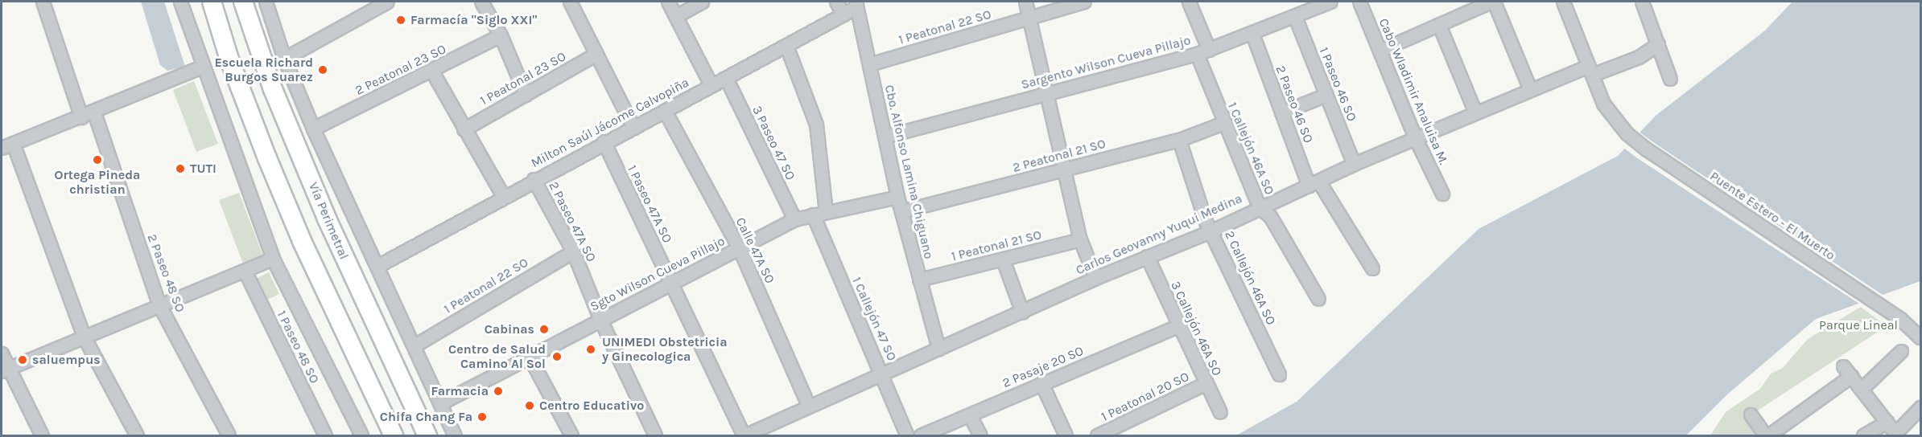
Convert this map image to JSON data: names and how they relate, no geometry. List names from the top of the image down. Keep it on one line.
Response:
{"streets":{"highway":["Vía Perimetral"],"street":["1 Peatonal 22 SO","Sargento Wilson Cueva Pillajo","2 Peatonal 23 SO","1 Peatonal 23 SO","1 Paseo 46 SO","Cabo Wladimir Analuisa M.","2 Paseo 46 SO","Milton Saúl Jácome Calvopiña","3 Paseo 47 SO","1 Callejón 46A SO","2 Peatonal 21 SO","Cbo. Alfonso Lamina Chiguano","1 Paseo 47A SO","Puente Estero - El Muerto","2 Paseo 47A SO","Carlos Geovanny Yuqui Medina","1 Peatonal 21 SO","Calle 47A SO","2 Paseo 48 SO","Sgto Wilson Cueva Pillajo","2 Callejón 46A SO","1 Callejón 47 SO","3 Callejón 46A SO","1 Paseo 48 SO","2 Pasaje 20 SO","1 Peatonal 20 SO"]},"crossings":[["1 Peatonal 22 SO","Cbo. Alfonso Lamina Chiguano"],["1 Peatonal 22 SO","Vía Perimetral"],["1 Peatonal 22 SO","2 Paseo 47A SO"],["Sargento Wilson Cueva Pillajo","1 Paseo 46 SO"],["Sargento Wilson Cueva Pillajo","2 Paseo 46 SO"],["Sargento Wilson Cueva Pillajo","1 Callejón 46A SO"],["Sargento Wilson Cueva Pillajo","Cbo. Alfonso Lamina Chiguano"],["2 Peatonal 23 SO","Vía Perimetral"],["1 Paseo 46 SO","Carlos Geovanny Yuqui Medina"],["Cabo Wladimir Analuisa M.","Carlos Geovanny Yuqui Medina"],["2 Paseo 46 SO","Carlos Geovanny Yuqui Medina"],["Milton Saúl Jácome Calvopiña","3 Paseo 47 SO"],["Milton Saúl Jácome Calvopiña","Cbo. Alfonso Lamina Chiguano"],["Milton Saúl Jácome Calvopiña","1 Paseo 47A SO"],["Milton Saúl Jácome Calvopiña","Vía Perimetral"],["Milton Saúl Jácome Calvopiña","2 Paseo 47A SO"],["Milton Saúl Jácome Calvopiña","Calle 47A SO"],["3 Paseo 47 SO","Sgto Wilson Cueva Pillajo"],["1 Callejón 46A SO","2 Peatonal 21 SO"],["1 Callejón 46A SO","Carlos Geovanny Yuqui Medina"],["2 Peatonal 21 SO","Cbo. Alfonso Lamina Chiguano"],["2 Peatonal 21 SO","2 Callejón 46A SO"],["Cbo. Alfonso Lamina Chiguano","Carlos Geovanny Yuqui Medina"],["Cbo. Alfonso Lamina Chiguano","1 Peatonal 21 SO"],["Cbo. Alfonso Lamina Chiguano","Sgto Wilson Cueva Pillajo"],["1 Paseo 47A SO","Carlos Geovanny Yuqui Medina"],["1 Paseo 47A SO","Sgto Wilson Cueva Pillajo"],["Puente Estero - El Muerto","Carlos Geovanny Yuqui Medina"],["Vía Perimetral","Sgto Wilson Cueva Pillajo"],["2 Paseo 47A SO","Sgto Wilson Cueva Pillajo"],["Carlos Geovanny Yuqui Medina","Calle 47A SO"],["Carlos Geovanny Yuqui Medina","2 Callejón 46A SO"],["Carlos Geovanny Yuqui Medina","1 Callejón 47 SO"],["Carlos Geovanny Yuqui Medina","3 Callejón 46A SO"],["Calle 47A SO","Sgto Wilson Cueva Pillajo"],["Sgto Wilson Cueva Pillajo","1 Callejón 47 SO"],["3 Callejón 46A SO","2 Pasaje 20 SO"],["3 Callejón 46A SO","1 Peatonal 20 SO"]],"parks":["Parque Lineal"],"places":["Farmacía \"Siglo XXI\"","Escuela Richard Burgos Suarez","Ortega Pineda christian","TUTI","Cabinas","UNIMEDI Obstetricia y Ginecologica","Centro de Salud Camino Al Sol","saluempus","Farmacia","Centro Educativo","Chifa Chang Fa"]}
